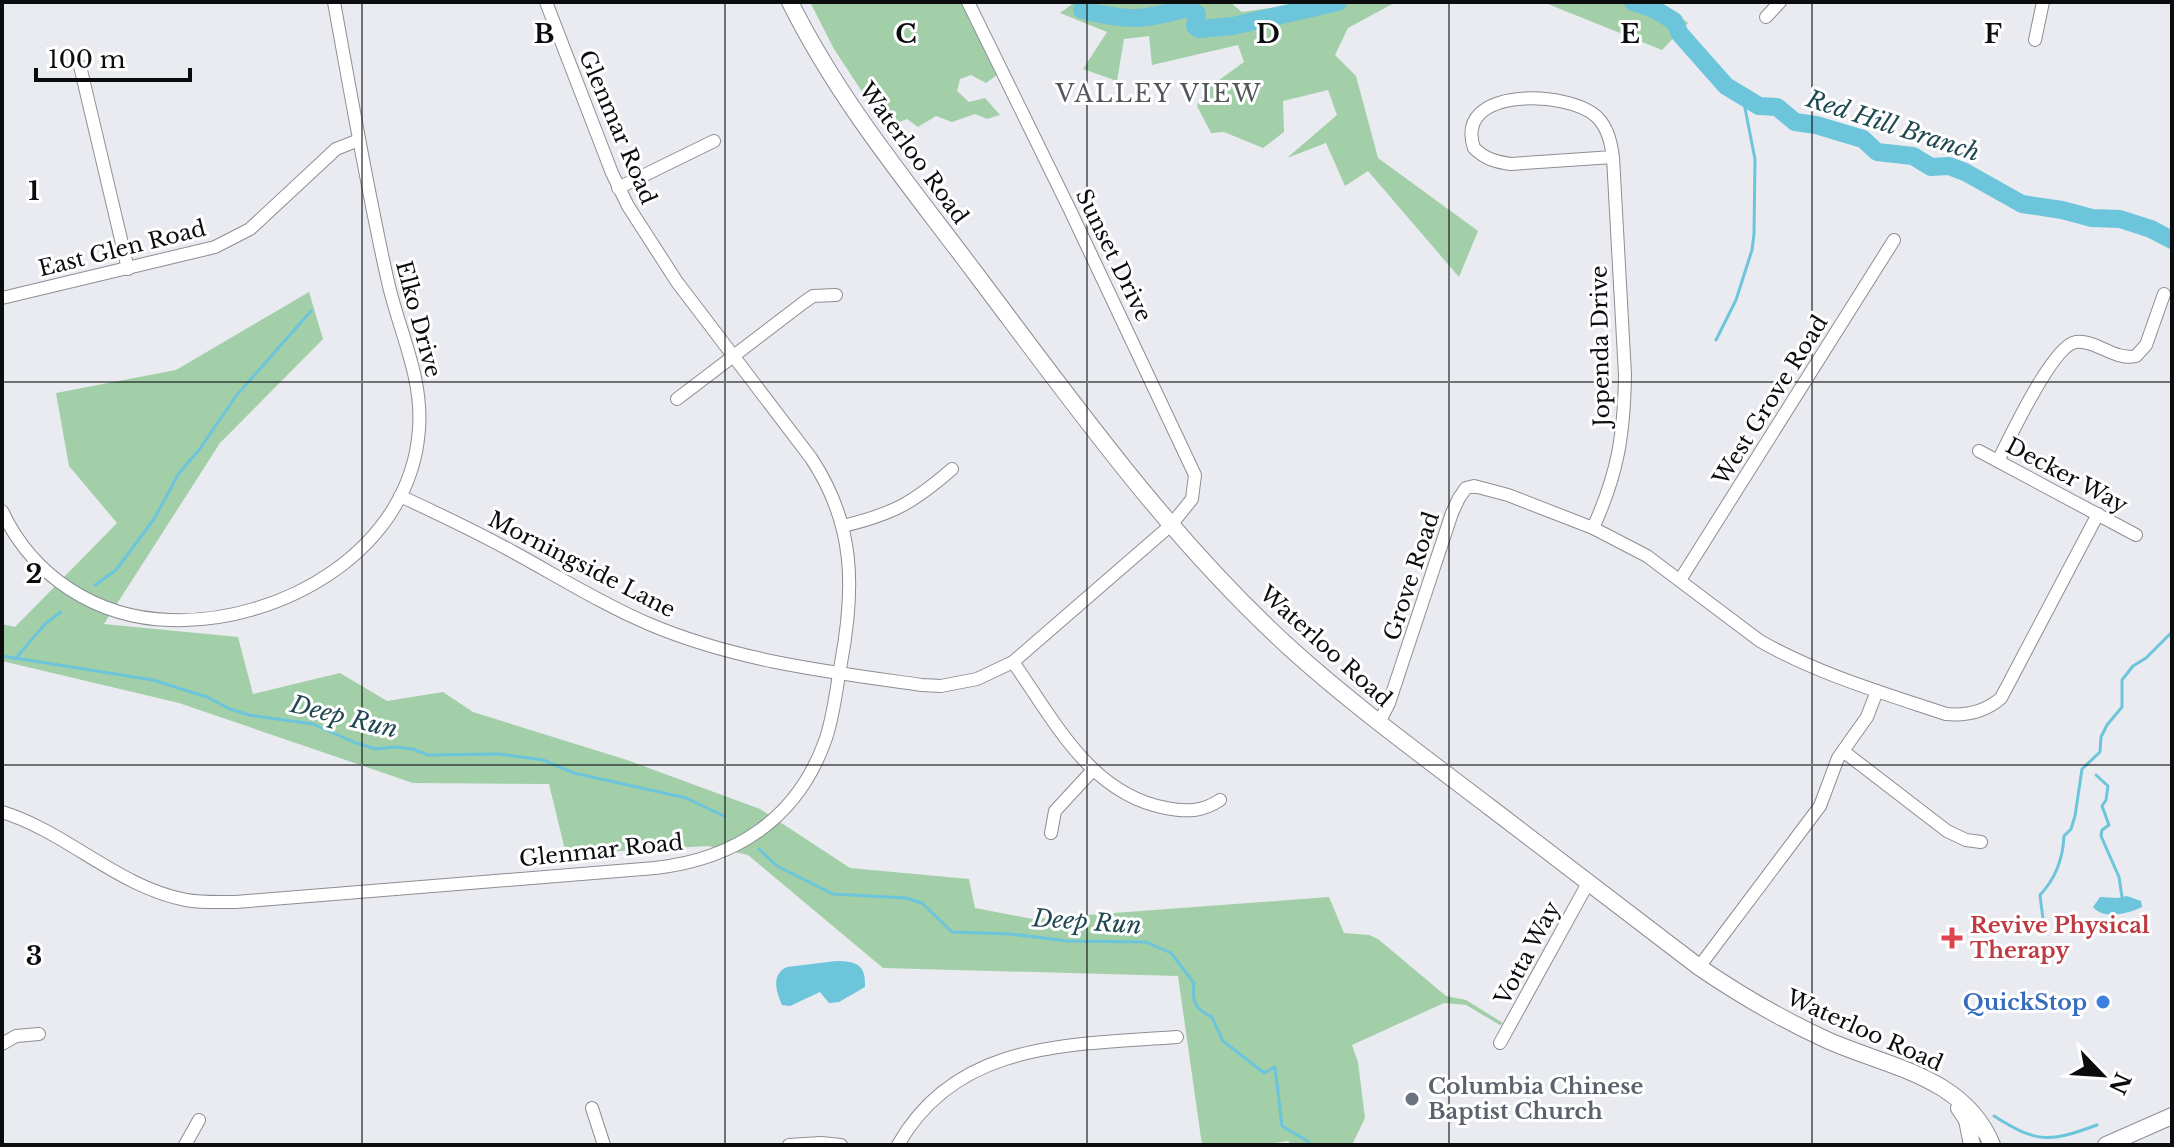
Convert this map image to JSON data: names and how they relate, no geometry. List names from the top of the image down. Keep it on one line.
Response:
{"streets":{"main road":["Waterloo Road"],"street":["Glenmar Road","East Glen Road","Sunset Drive","Elko Drive","Jopenda Drive","West Grove Road","Decker Way","Morningside Lane","Grove Road","Votta Way"]},"crossings":[["Glenmar Road","Morningside Lane"],["Waterloo Road","Sunset Drive"],["Waterloo Road","Morningside Lane"],["Waterloo Road","Grove Road"],["Waterloo Road","Votta Way"],["East Glen Road","Elko Drive"],["Sunset Drive","Morningside Lane"],["Elko Drive","Morningside Lane"],["Jopenda Drive","Grove Road"]],"districts":["VALLEY VIEW"],"water":["Red Hill Branch","Deep Run"],"places":{"health":["Revive Physical Therapy"],"other":["QuickStop","Columbia Chinese Baptist Church"]},"scale_bar":"100 m","north":"bottom right","grid":{"columns":["B","C","D","E","F"],"rows":["1","2","3"]}}
